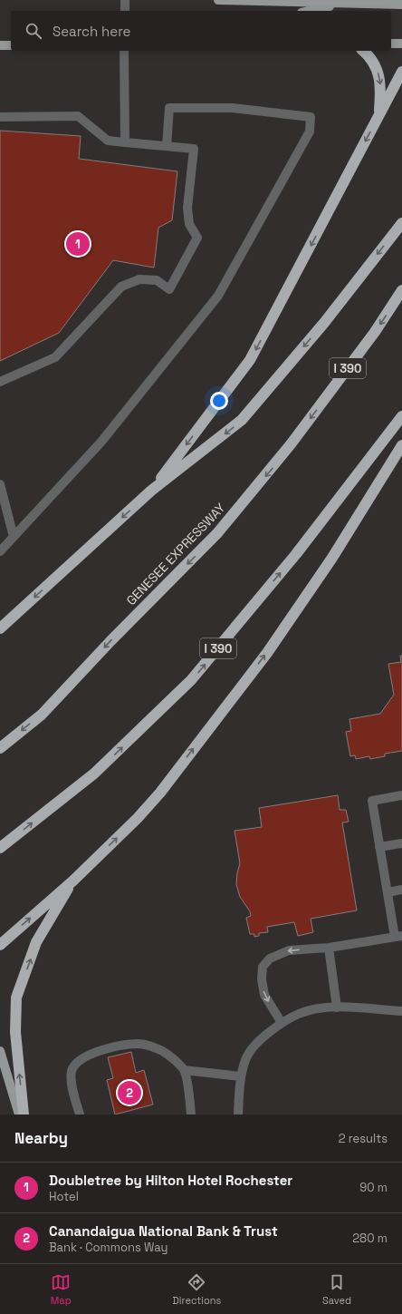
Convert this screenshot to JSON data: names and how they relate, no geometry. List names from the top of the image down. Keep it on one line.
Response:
{"streets":{"highway":["I 390","GENESEE EXPRESSWAY"]},"page":{"search":"Search here","pins":["1","2"],"heading":["Nearby","2 results"],"list":[{"mark":"1","name":"Doubletree by Hilton Hotel Rochester","note":"Hotel","value":"90 m"},{"mark":"2","name":"Canandaigua National Bank & Trust","note":"Bank · Commons Way","value":"280 m"}],"nav":["Map","Directions","Saved"]}}
